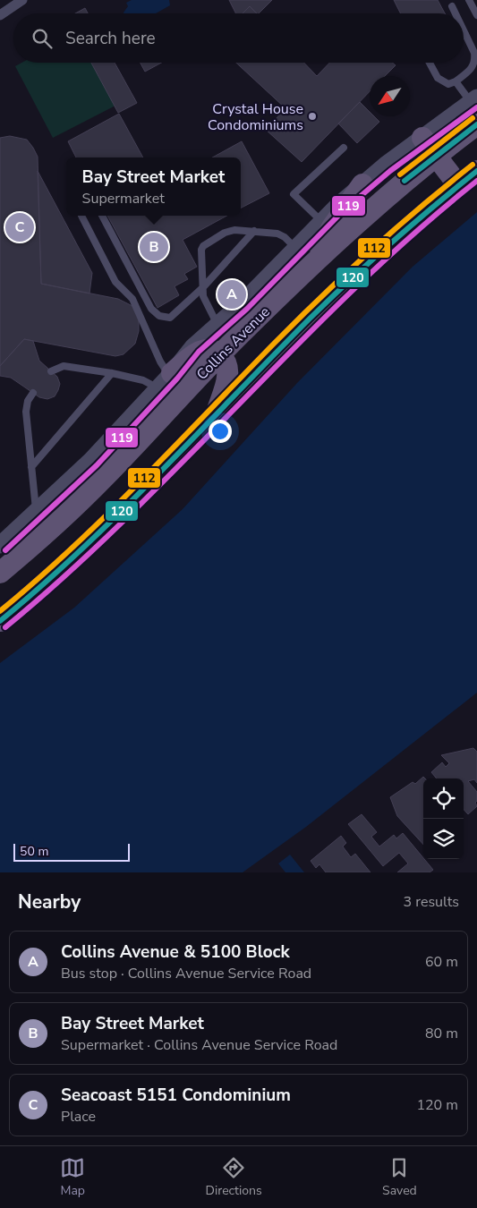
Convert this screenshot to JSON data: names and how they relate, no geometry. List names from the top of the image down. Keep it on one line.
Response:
{"streets":{"main road":["Collins Avenue"]},"places":["Crystal House Condominiums"],"lines":["transit line 119","transit line 112","transit line 120"],"scale_bar":"50 m","north":"bottom left","page":{"search":"Search here","popup":["Bay Street Market","Supermarket"],"pins":["C","B","A"],"scale":"50 m","heading":["Nearby","3 results"],"list":[{"mark":"A","name":"Collins Avenue & 5100 Block","note":"Bus stop · Collins Avenue Service Road","value":"60 m"},{"mark":"B","name":"Bay Street Market","note":"Supermarket · Collins Avenue Service Road","value":"80 m"},{"mark":"C","name":"Seacoast 5151 Condominium","note":"Place","value":"120 m"}],"nav":["Map","Directions","Saved"]}}
